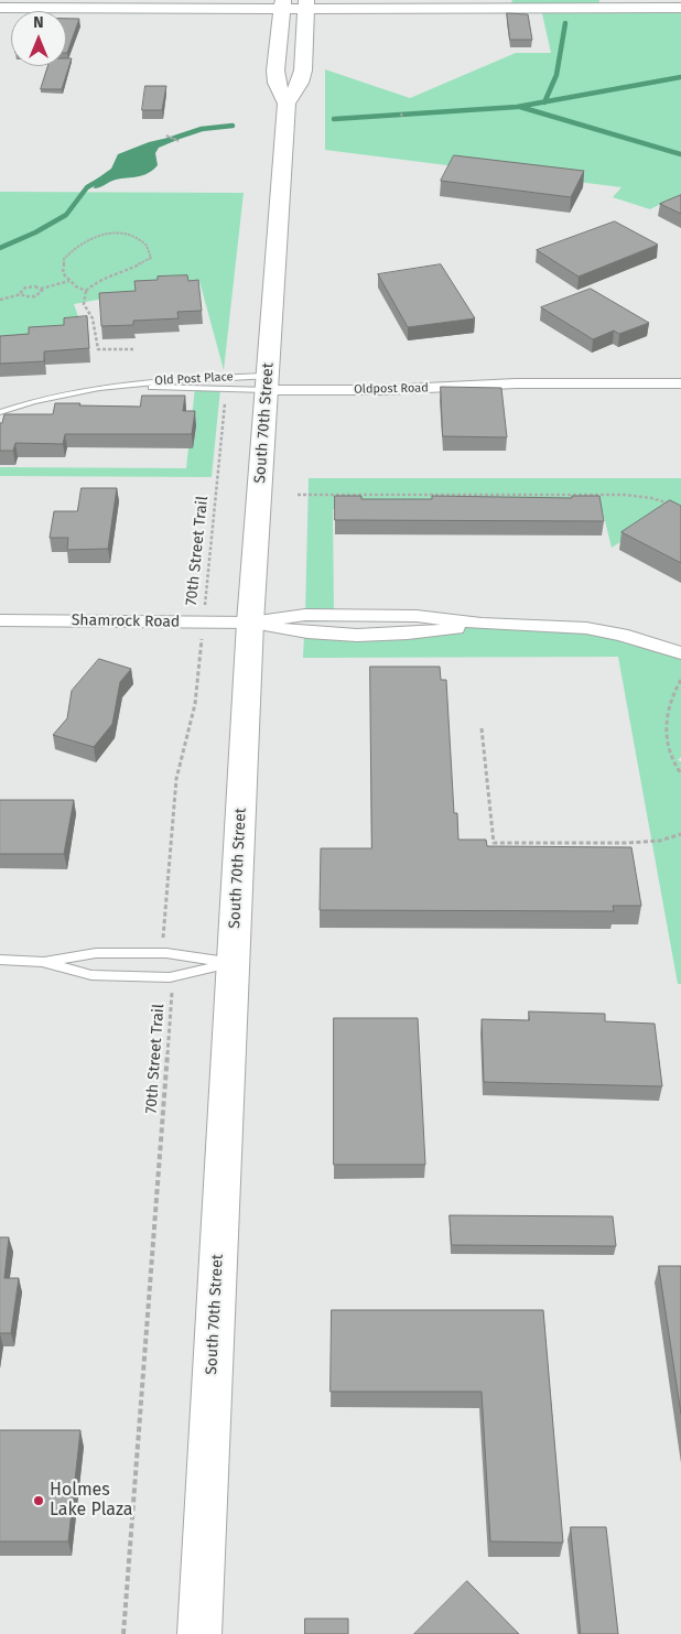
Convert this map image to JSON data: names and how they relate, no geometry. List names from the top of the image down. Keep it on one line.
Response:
{"streets":{"main road":["South 70th Street"],"street":["Oldpost Road","Shamrock Road"],"lane":["Old Post Place"],"path":["70th Street Trail"]},"crossings":[["Old Post Place","Oldpost Road"],["Old Post Place","South 70th Street"],["Old Post Place","70th Street Trail"],["Oldpost Road","South 70th Street"],["South 70th Street","Shamrock Road"],["70th Street Trail","Shamrock Road"]],"places":["Holmes Lake Plaza"],"north":"top"}
